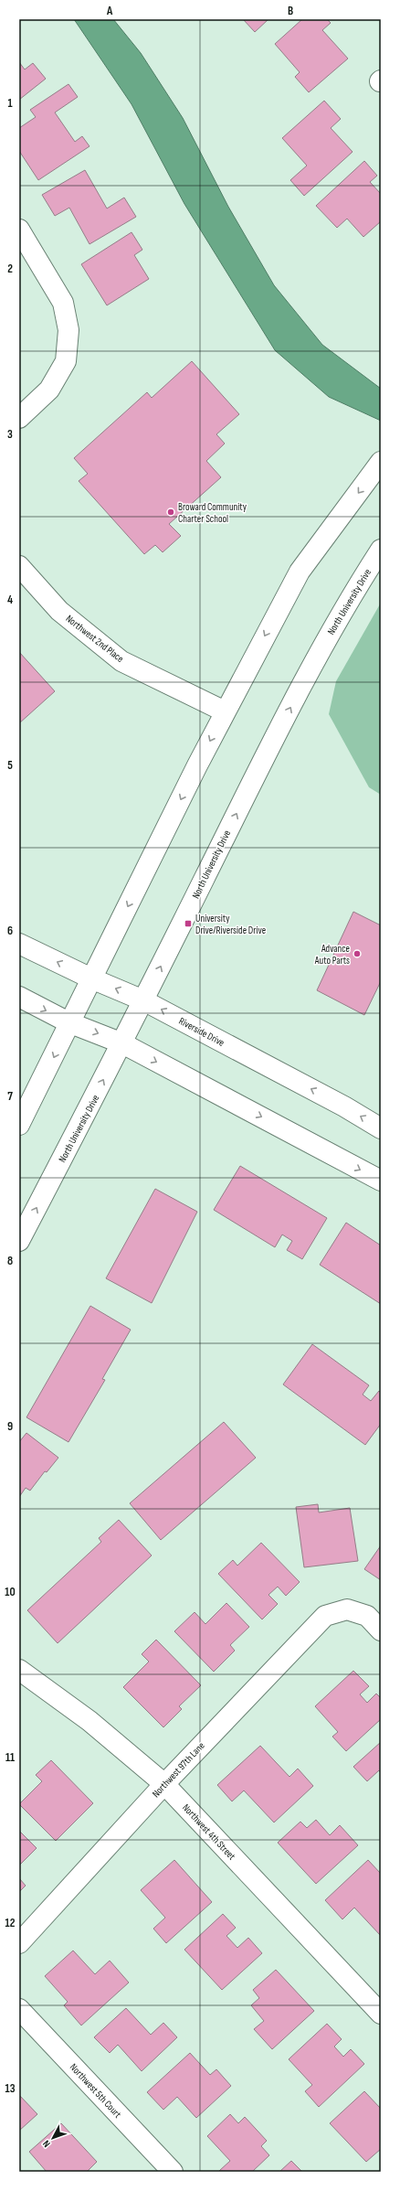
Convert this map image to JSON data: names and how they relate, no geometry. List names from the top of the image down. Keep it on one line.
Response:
{"streets":{"street":["North University Drive","Northwest 2nd Place","Riverside Drive","Northwest 97th Lane","Northwest 4th Street","Northwest 5th Court"]},"crossings":[["North University Drive","Riverside Drive"],["Northwest 97th Lane","Northwest 4th Street"]],"places":{"other":["Broward Community Charter School","Advance Auto Parts"],"transit":["University Drive/Riverside Drive"]},"north":"bottom left","grid":{"columns":["A","B"],"rows":["1","2","3","4","5","6","7","8","9","10","11","12","13"]}}
